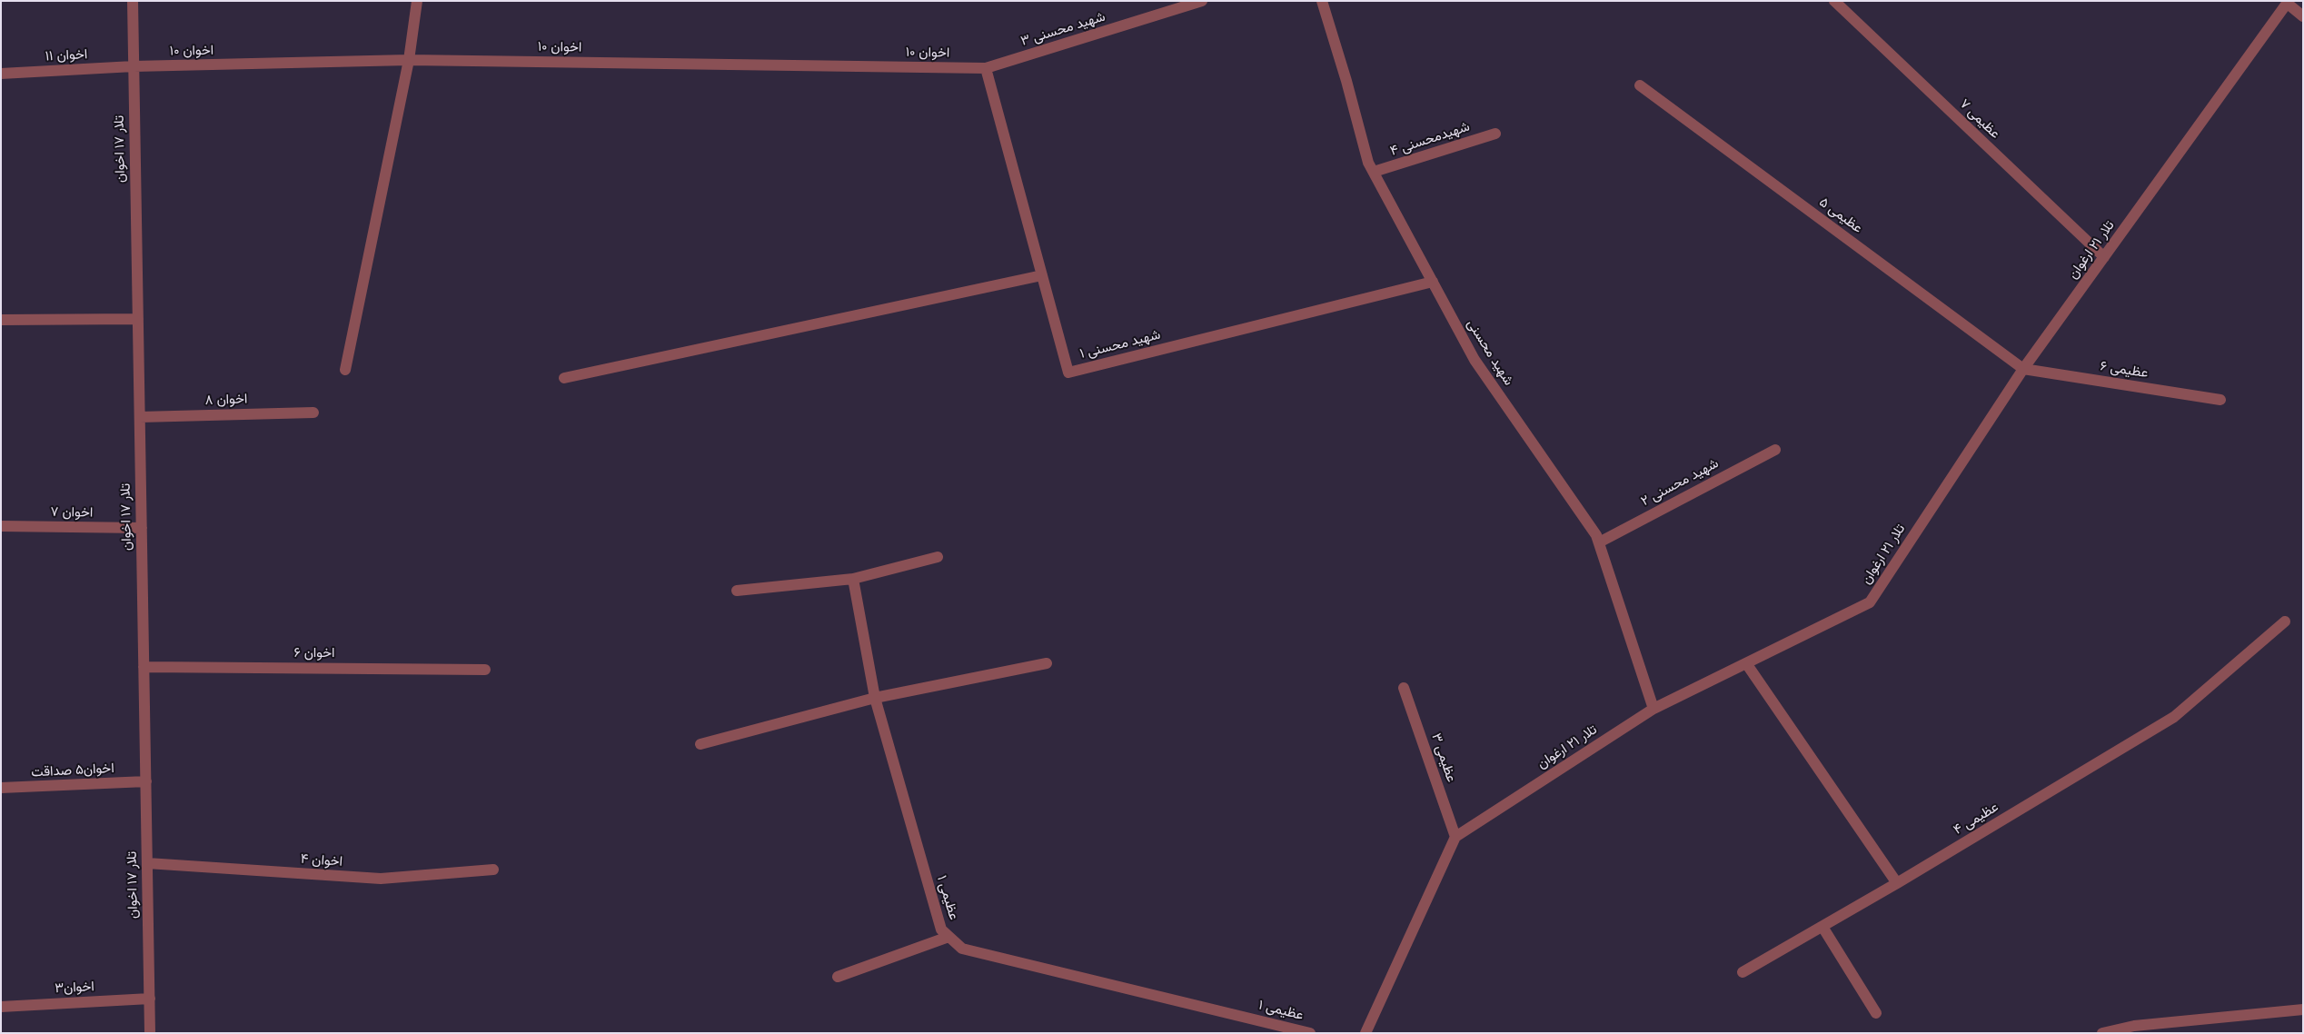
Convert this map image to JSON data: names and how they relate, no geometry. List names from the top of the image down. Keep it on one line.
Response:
{"streets":{"street":["شهید محسنی ۳","اخوان ۱۰","اخوان ۱۱","عظیمی ۷","شهیدمحسنی ۴","تلار ۱۷ اخوان","عظیمی ۵","تلار ۲۱ ارغوان","شهید محسنی ۱","شهید محسنی","عظیمی ۶","اخوان ۸","شهید محسنی ۲","اخوان ۷","اخوان ۶","عظیمی ۳","اخوان۵ صداقت","عظیمی ۴","اخوان ۴","عظیمی ۱","اخوان۳"]},"crossings":[["شهید محسنی ۳","اخوان ۱۰"],["شهید محسنی ۳","شهید محسنی ۱"],["اخوان ۱۰","اخوان ۱۱"],["اخوان ۱۰","تلار ۱۷ اخوان"],["اخوان ۱۰","شهید محسنی ۱"],["اخوان ۱۱","تلار ۱۷ اخوان"],["عظیمی ۷","تلار ۲۱ ارغوان"],["شهیدمحسنی ۴","شهید محسنی"],["تلار ۱۷ اخوان","اخوان ۸"],["تلار ۱۷ اخوان","اخوان ۷"],["تلار ۱۷ اخوان","اخوان ۶"],["تلار ۱۷ اخوان","اخوان۵ صداقت"],["تلار ۱۷ اخوان","اخوان ۴"],["تلار ۱۷ اخوان","اخوان۳"],["عظیمی ۵","تلار ۲۱ ارغوان"],["عظیمی ۵","عظیمی ۶"],["تلار ۲۱ ارغوان","شهید محسنی"],["تلار ۲۱ ارغوان","عظیمی ۶"],["تلار ۲۱ ارغوان","عظیمی ۳"],["شهید محسنی ۱","شهید محسنی"],["شهید محسنی","شهید محسنی ۲"]]}
